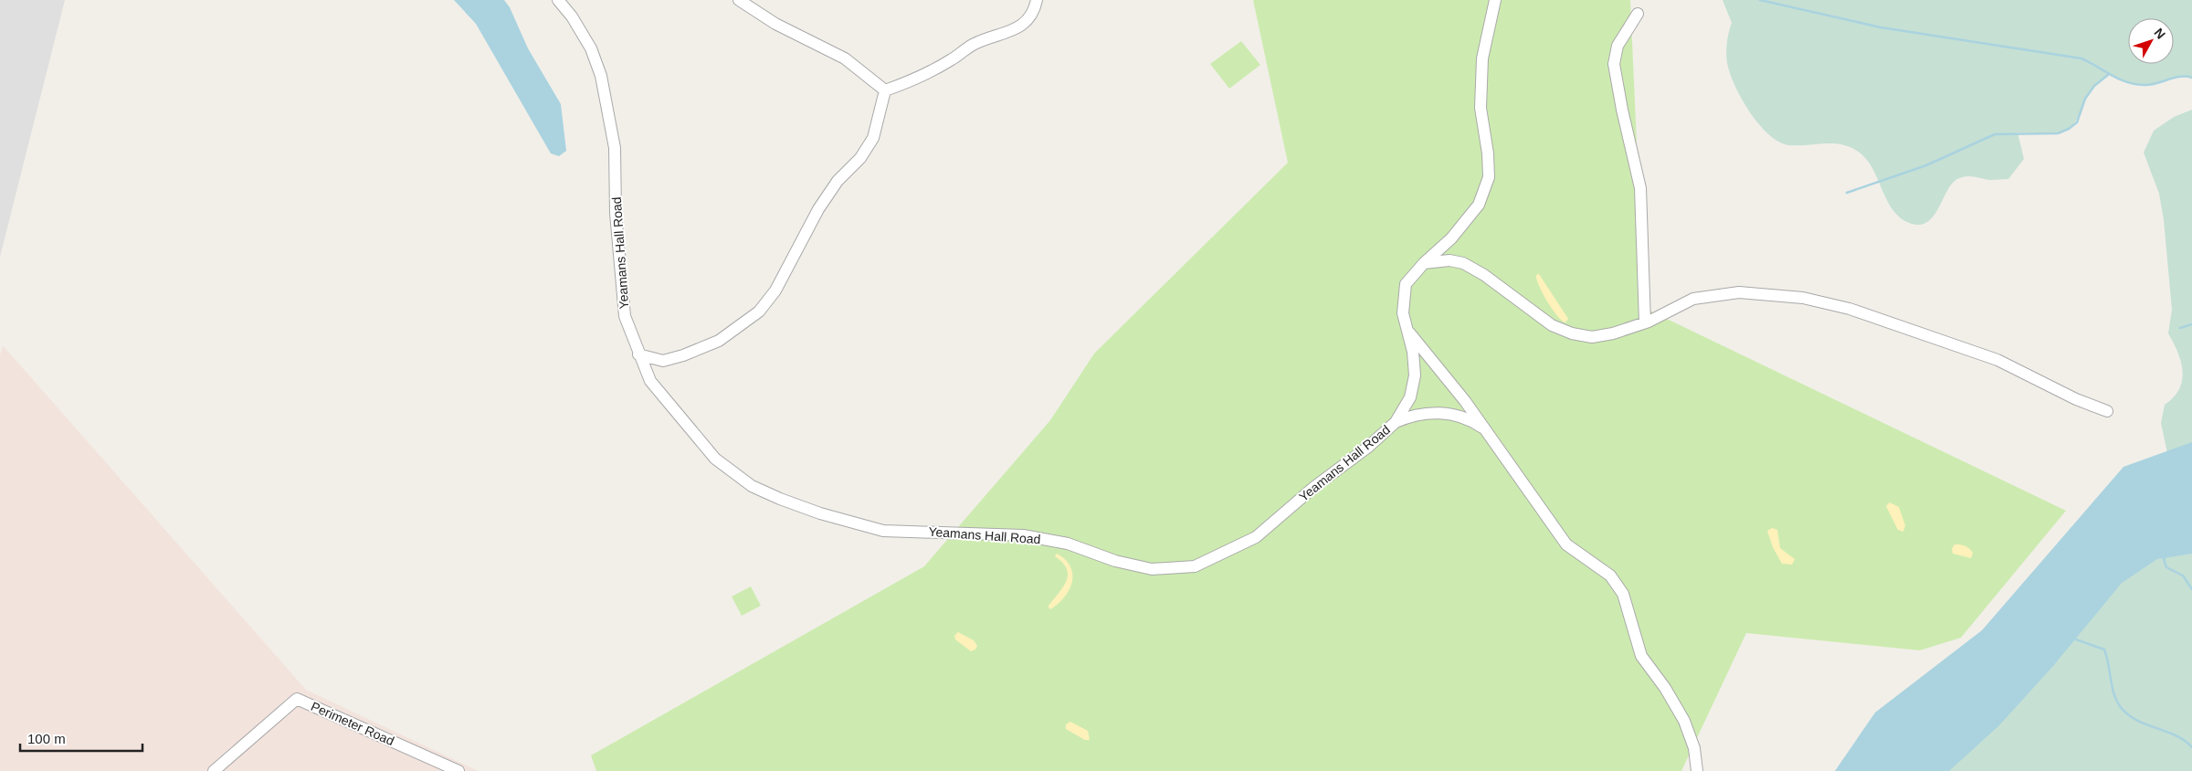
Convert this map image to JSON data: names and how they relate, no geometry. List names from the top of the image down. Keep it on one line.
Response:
{"streets":{"street":["Yeamans Hall Road","Perimeter Road"]},"scale_bar":"100 m","north":"top right"}
